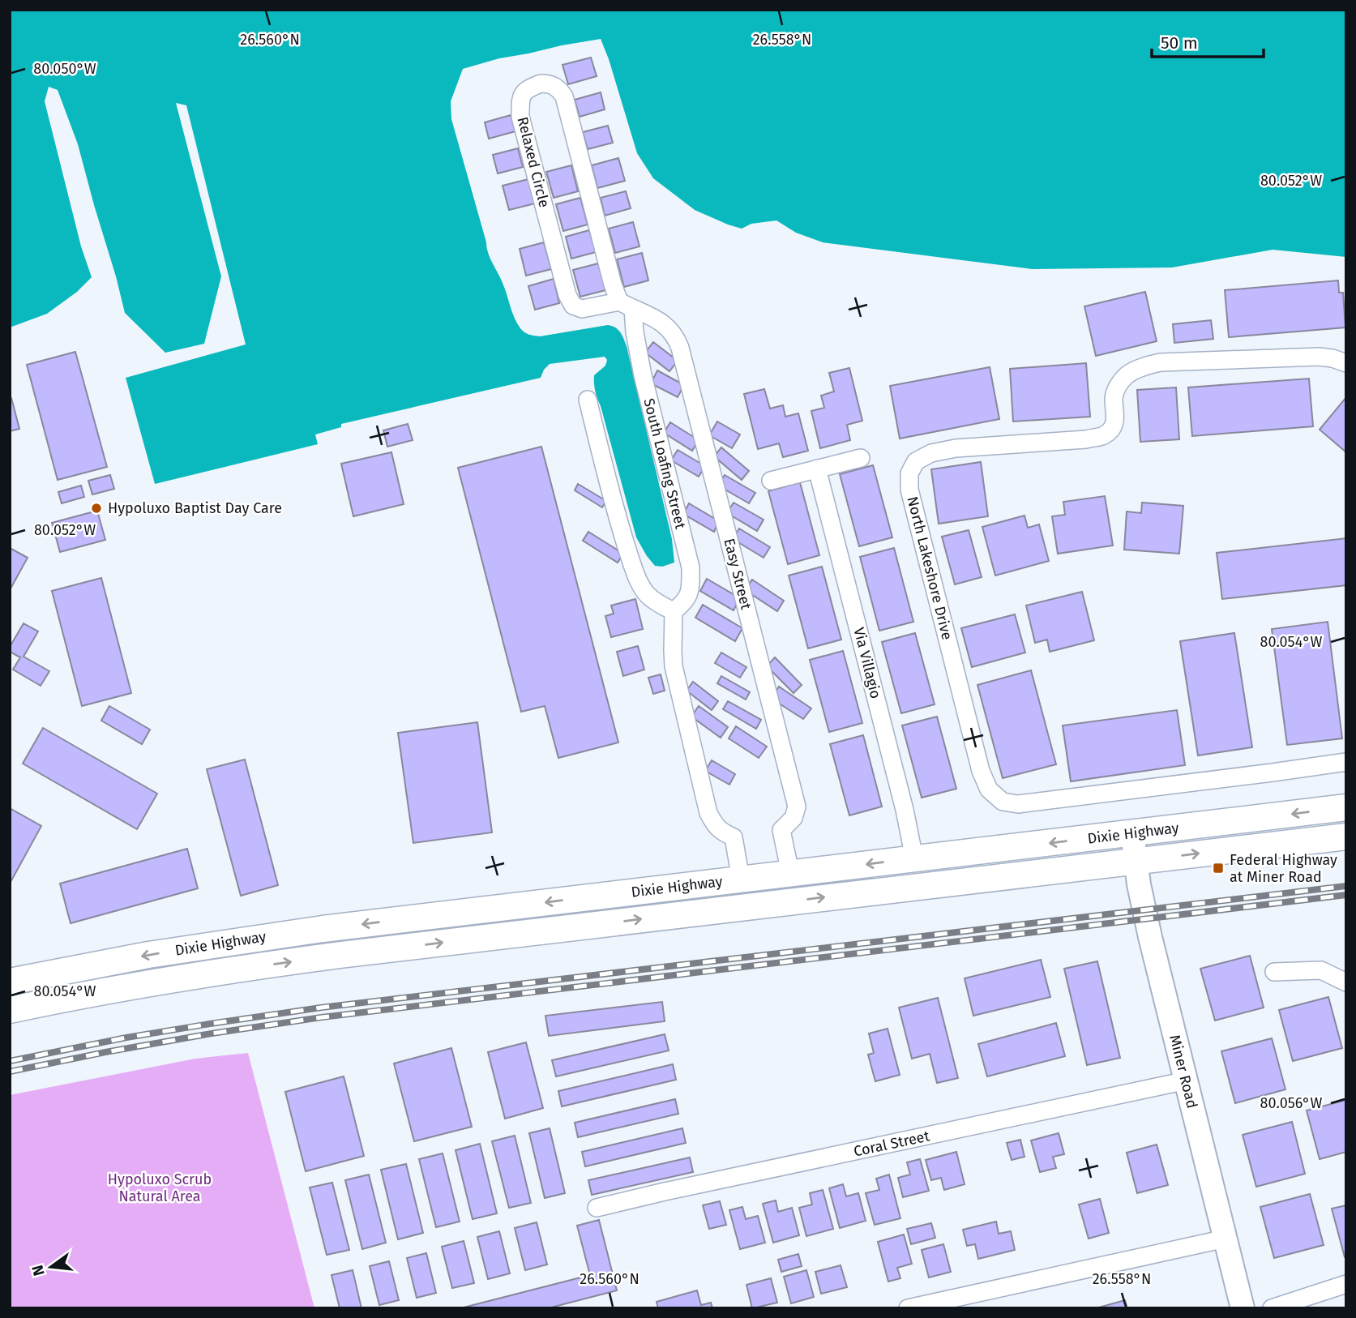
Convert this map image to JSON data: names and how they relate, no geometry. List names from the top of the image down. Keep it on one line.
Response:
{"streets":{"main road":["Dixie Highway"],"street":["Relaxed Circle","South Loafing Street","North Lakeshore Drive","Easy Street","Via Villagio","Miner Road","Coral Street"]},"crossings":[["Relaxed Circle","South Loafing Street"],["Relaxed Circle","Easy Street"],["South Loafing Street","Easy Street"],["Easy Street","Dixie Highway"],["Via Villagio","Dixie Highway"],["Dixie Highway","Miner Road"],["Miner Road","Coral Street"]],"parks":["Hypoluxo Scrub Natural Area"],"places":{"other":["Hypoluxo Baptist Day Care"],"transit":["Federal Highway at Miner Road"]},"scale_bar":"50 m","north":"left","coordinates":["26.560°N","26.558°N","80.050°W","80.052°W","80.054°W","80.056°W"]}
